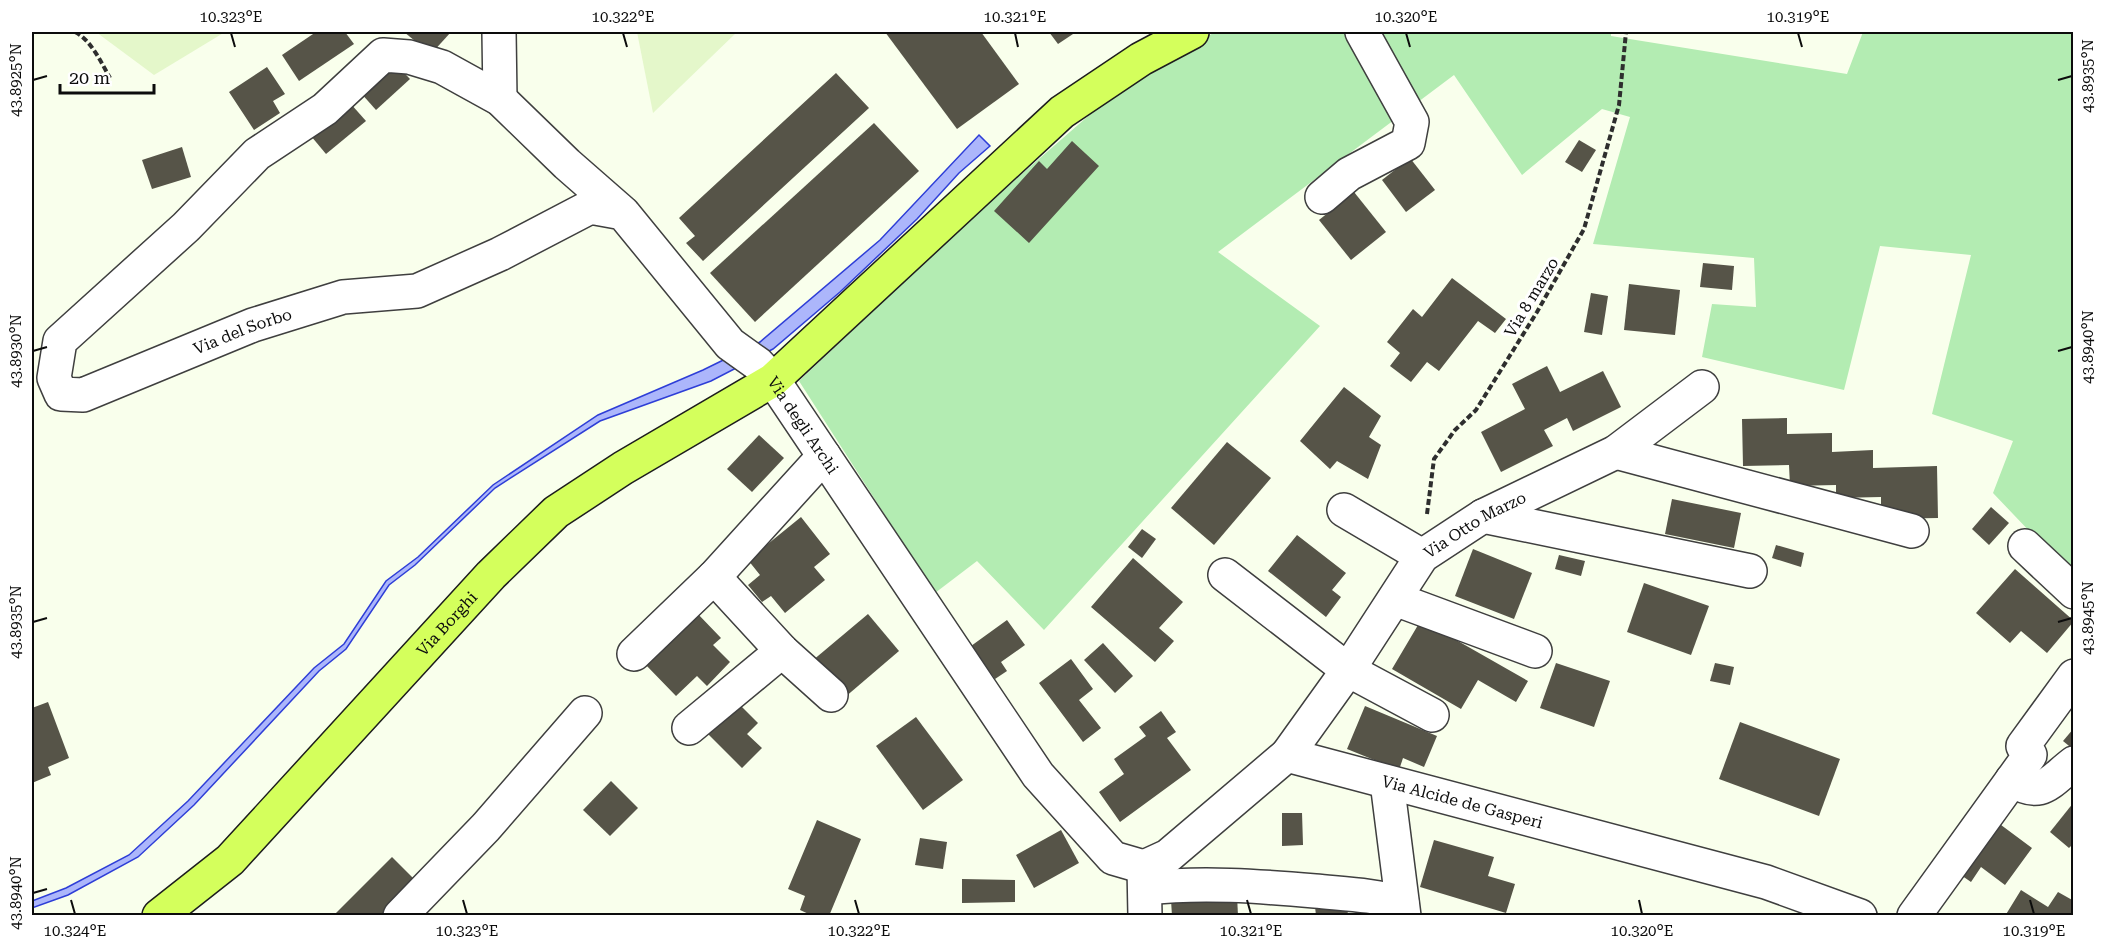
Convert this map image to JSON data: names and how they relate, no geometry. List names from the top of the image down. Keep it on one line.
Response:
{"streets":{"main road":["Via degli Archi","Via Borghi"],"street":["Via del Sorbo","Via Otto Marzo","Via Alcide de Gasperi"],"path":["Via 8 marzo"]},"crossings":[["Via 8 marzo","Via Otto Marzo"],["Via degli Archi","Via Borghi"],["Via Otto Marzo","Via Alcide de Gasperi"]],"scale_bar":"20 m","coordinates":["10.323°E","10.322°E","10.321°E","10.320°E","10.319°E","43.8935°N","43.8925°N","43.8940°N","43.8930°N","43.8945°N","10.324°E"]}
